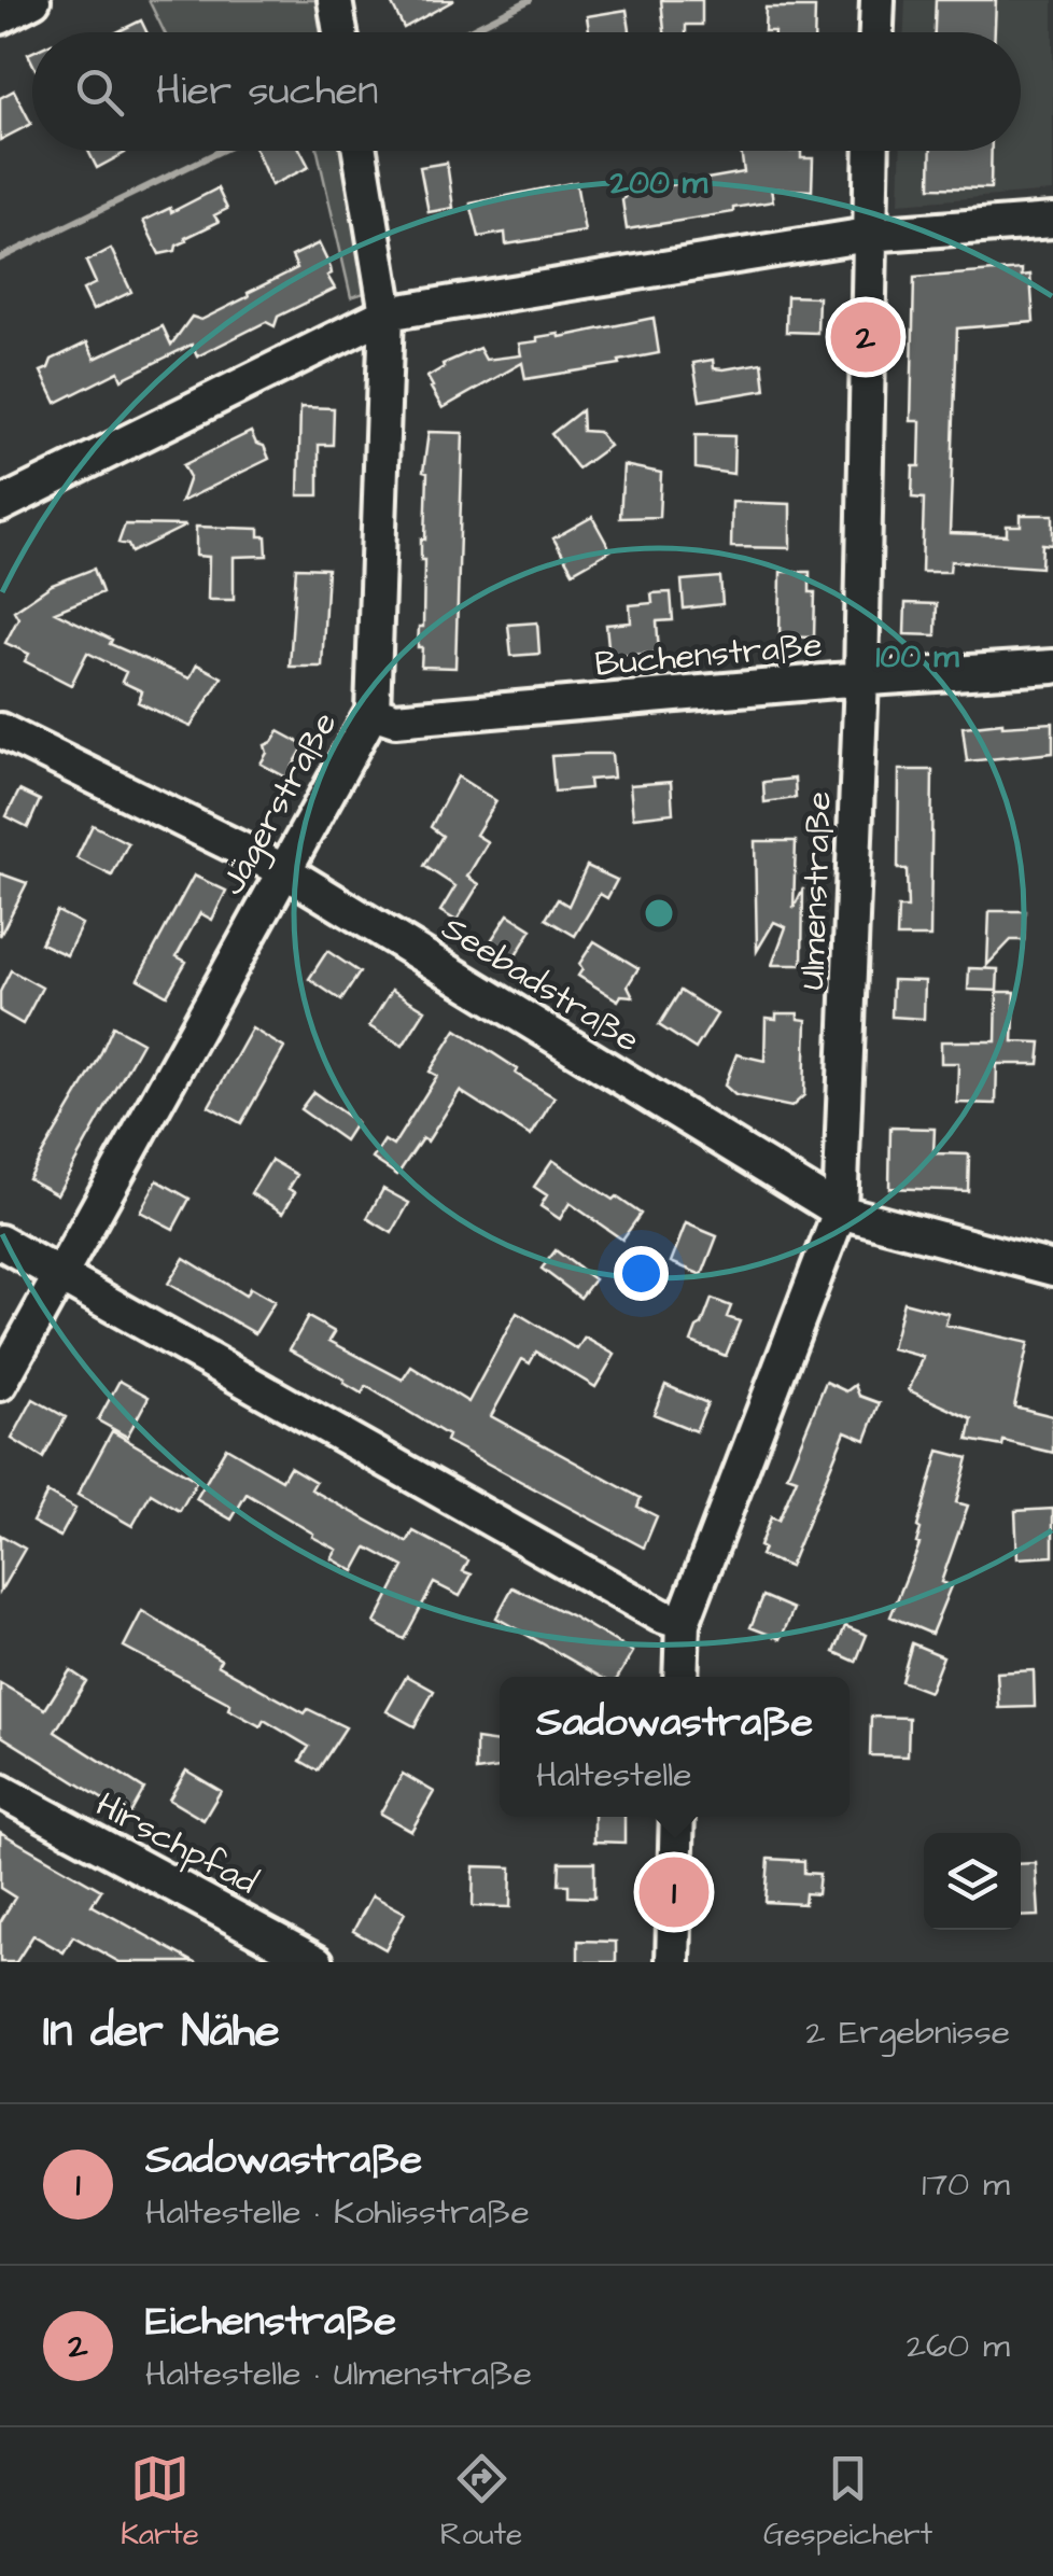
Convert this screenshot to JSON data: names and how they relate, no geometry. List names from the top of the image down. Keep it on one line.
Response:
{"streets":{"street":["Buchenstraße","Jägerstraße","Ulmenstraße","Seebadstraße","Hirschpfad"]},"crossings":[["Buchenstraße","Jägerstraße"],["Buchenstraße","Ulmenstraße"],["Jägerstraße","Seebadstraße"],["Ulmenstraße","Seebadstraße"]],"page":{"search":"Hier suchen","pins":["2","1"],"popup":["Sadowastraße","Haltestelle"],"heading":["In der Nähe","2 Ergebnisse"],"list":[{"mark":"1","name":"Sadowastraße","note":"Haltestelle · Kohlisstraße","value":"170 m"},{"mark":"2","name":"Eichenstraße","note":"Haltestelle · Ulmenstraße","value":"260 m"}],"nav":["Karte","Route","Gespeichert"]},"rings":["200 m","100 m"]}
